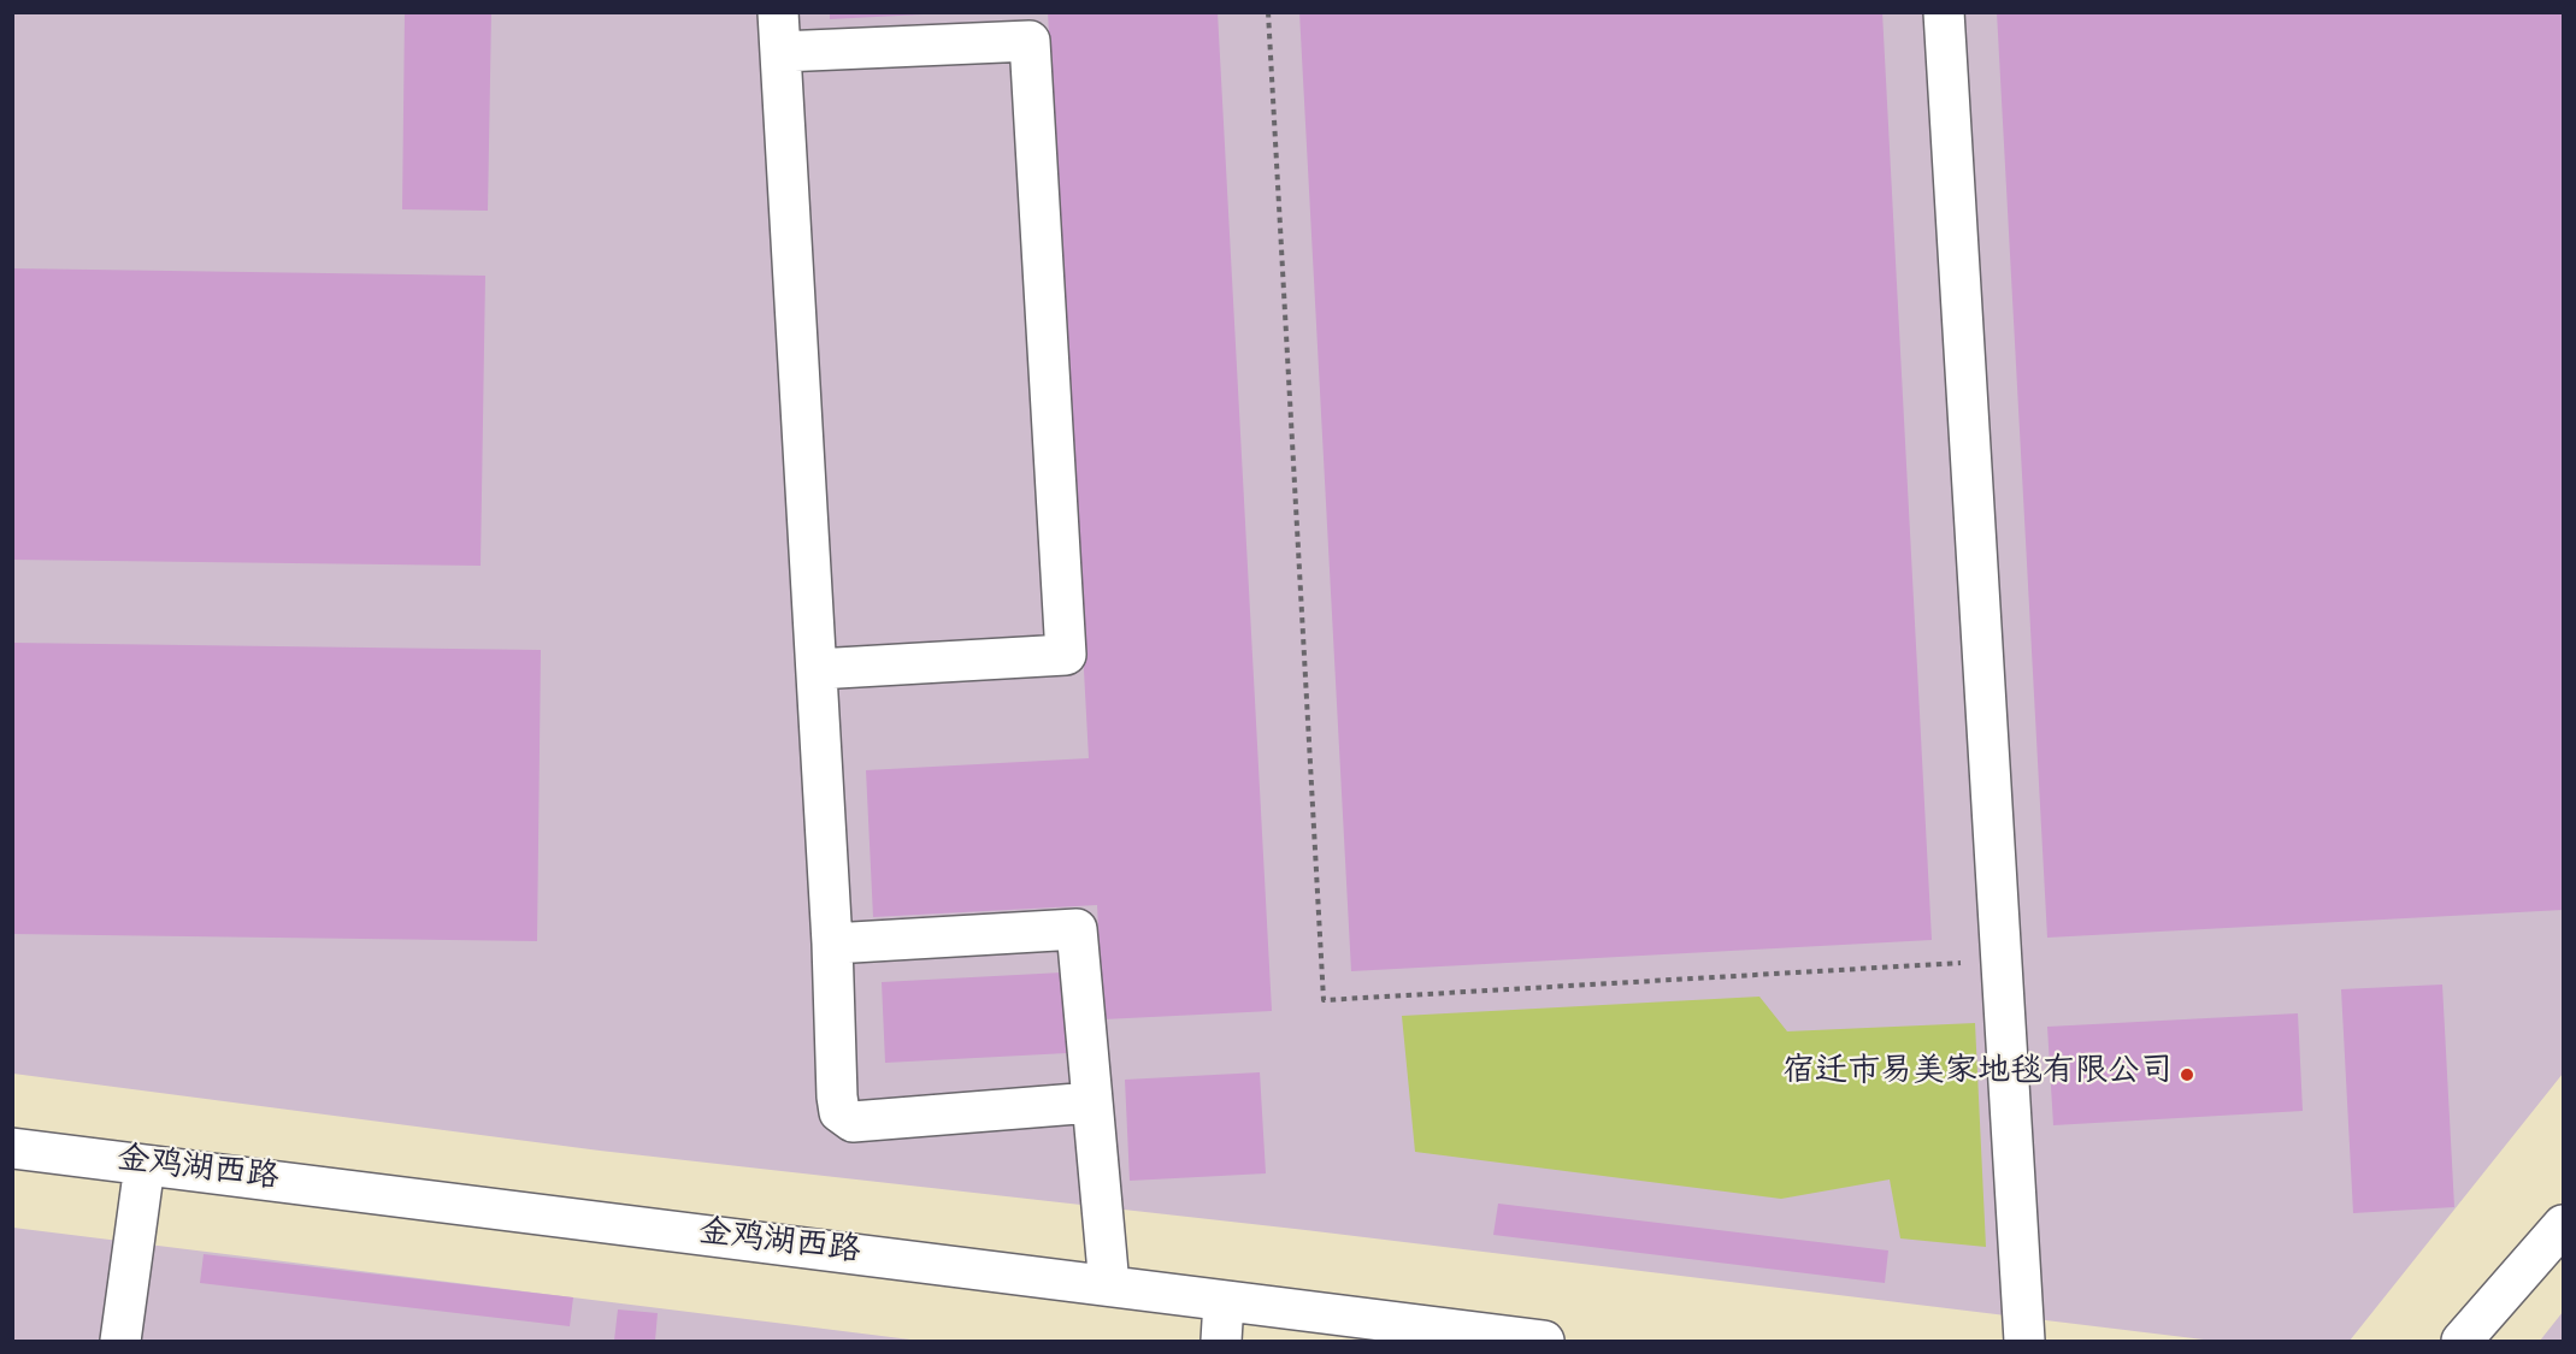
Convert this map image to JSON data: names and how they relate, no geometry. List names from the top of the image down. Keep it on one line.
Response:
{"streets":{"street":["金鸡湖西路"]},"places":["宿迁市易美家地毯有限公司"]}
